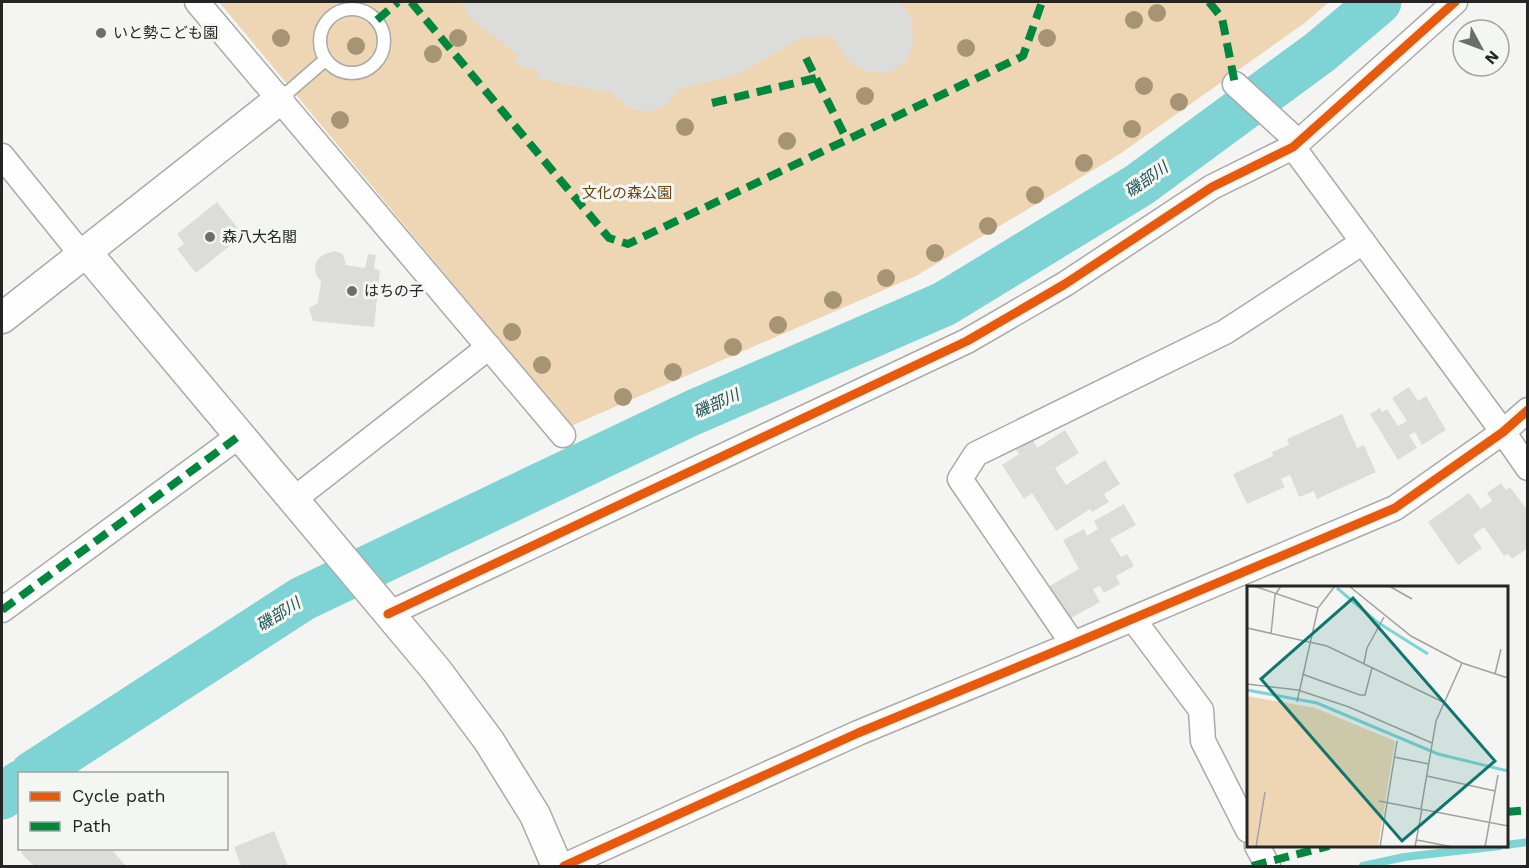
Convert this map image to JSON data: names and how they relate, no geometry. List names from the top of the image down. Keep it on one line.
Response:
{"water":["磯部川"],"parks":["文化の森公園"],"places":["いと勢こども園","森八大名閣","はちの子"],"legend":["Cycle path","Path"],"north":"bottom right"}
